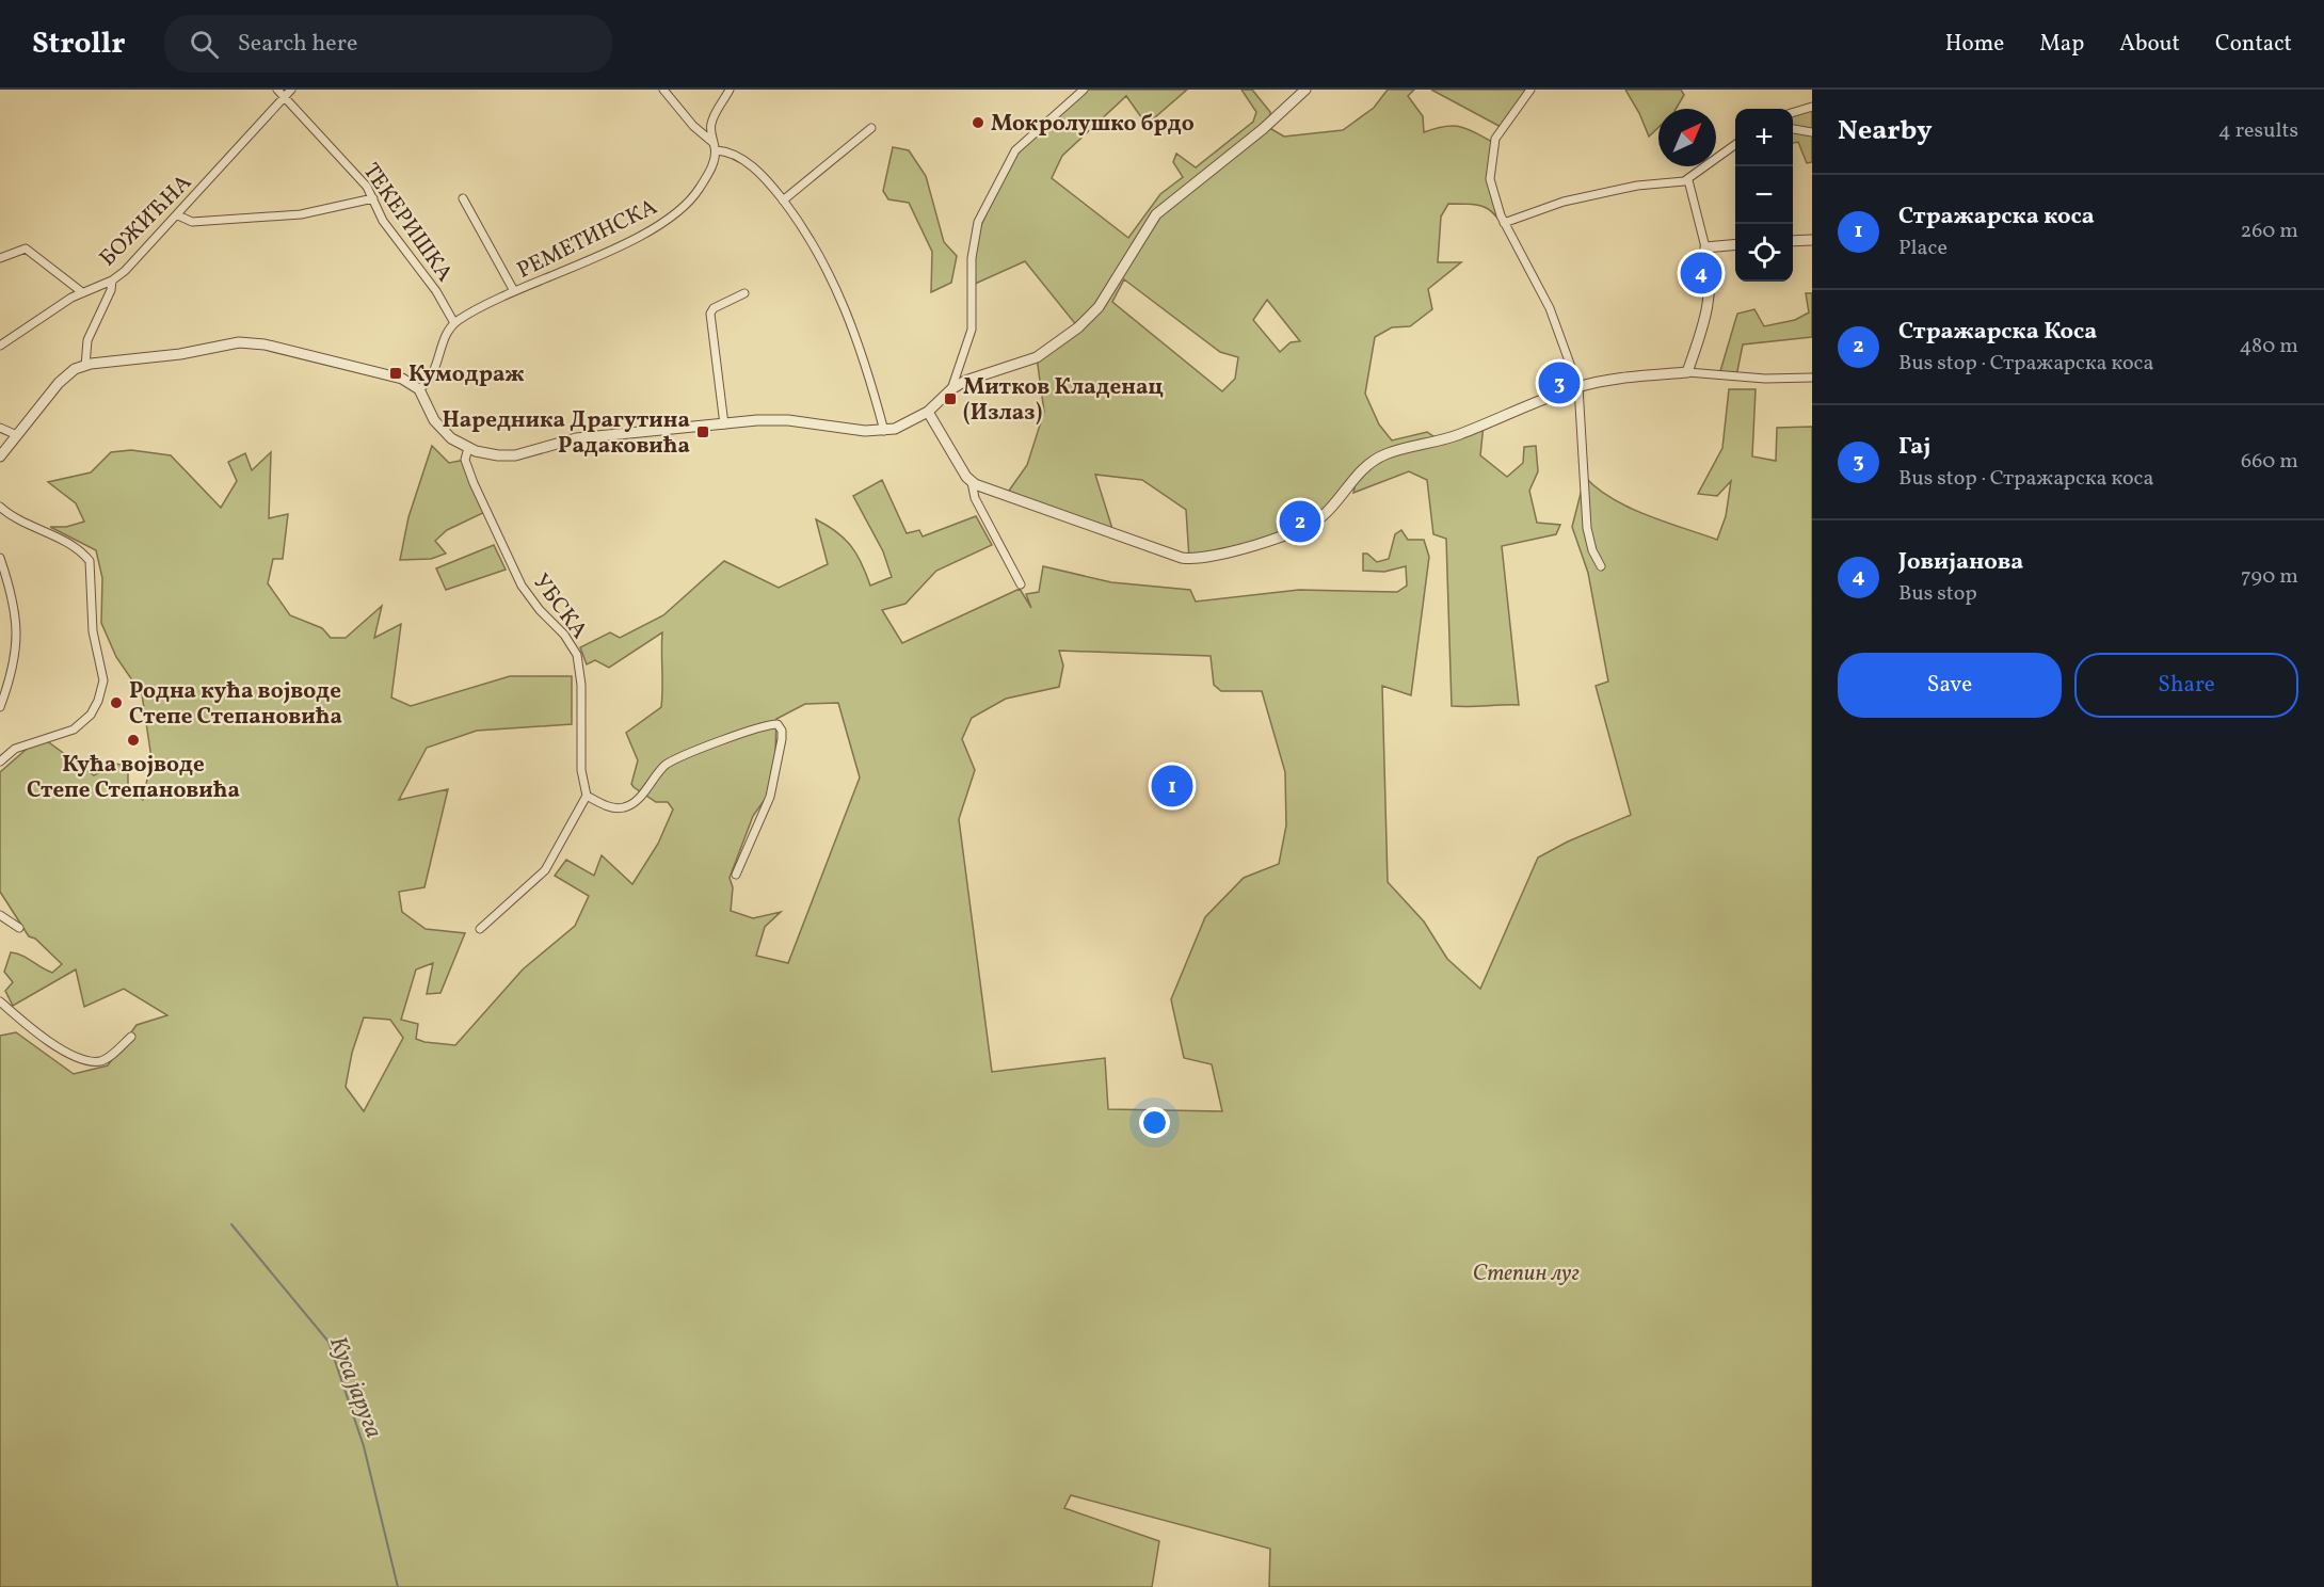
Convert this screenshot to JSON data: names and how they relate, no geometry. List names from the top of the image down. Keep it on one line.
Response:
{"streets":{"street":["БОЖИЋНА","ТЕКЕРИШКА","РЕМЕТИНСКА","УБСКА"]},"crossings":[["БОЖИЋНА","ТЕКЕРИШКА"],["ТЕКЕРИШКА","РЕМЕТИНСКА"]],"water":["Куса јаруга"],"parks":["Степин луг"],"places":{"other":["Мокролушко брдо","Родна кућа војводе Степе Степановића","Кућа војводе Степе Степановића"],"transit":["Кумодраж","Митков Кладенац (Излаз)","Наредника Драгутина Радаковића"]},"north":"top right","page":{"header":"Strollr","search":"Search here","nav":["Home","Map","About","Contact"],"heading":["Nearby","4 results"],"map_buttons":["+","−"],"list":[{"mark":"1","name":"Стражарска коса","note":"Place","value":"260 m"},{"mark":"2","name":"Стражарска Коса","note":"Bus stop · Стражарска коса","value":"480 m"},{"mark":"3","name":"Гај","note":"Bus stop · Стражарска коса","value":"660 m"},{"mark":"4","name":"Јовијанова","note":"Bus stop","value":"790 m"}],"pins":["4","3","2","1"],"buttons":["Save","Share"]}}
